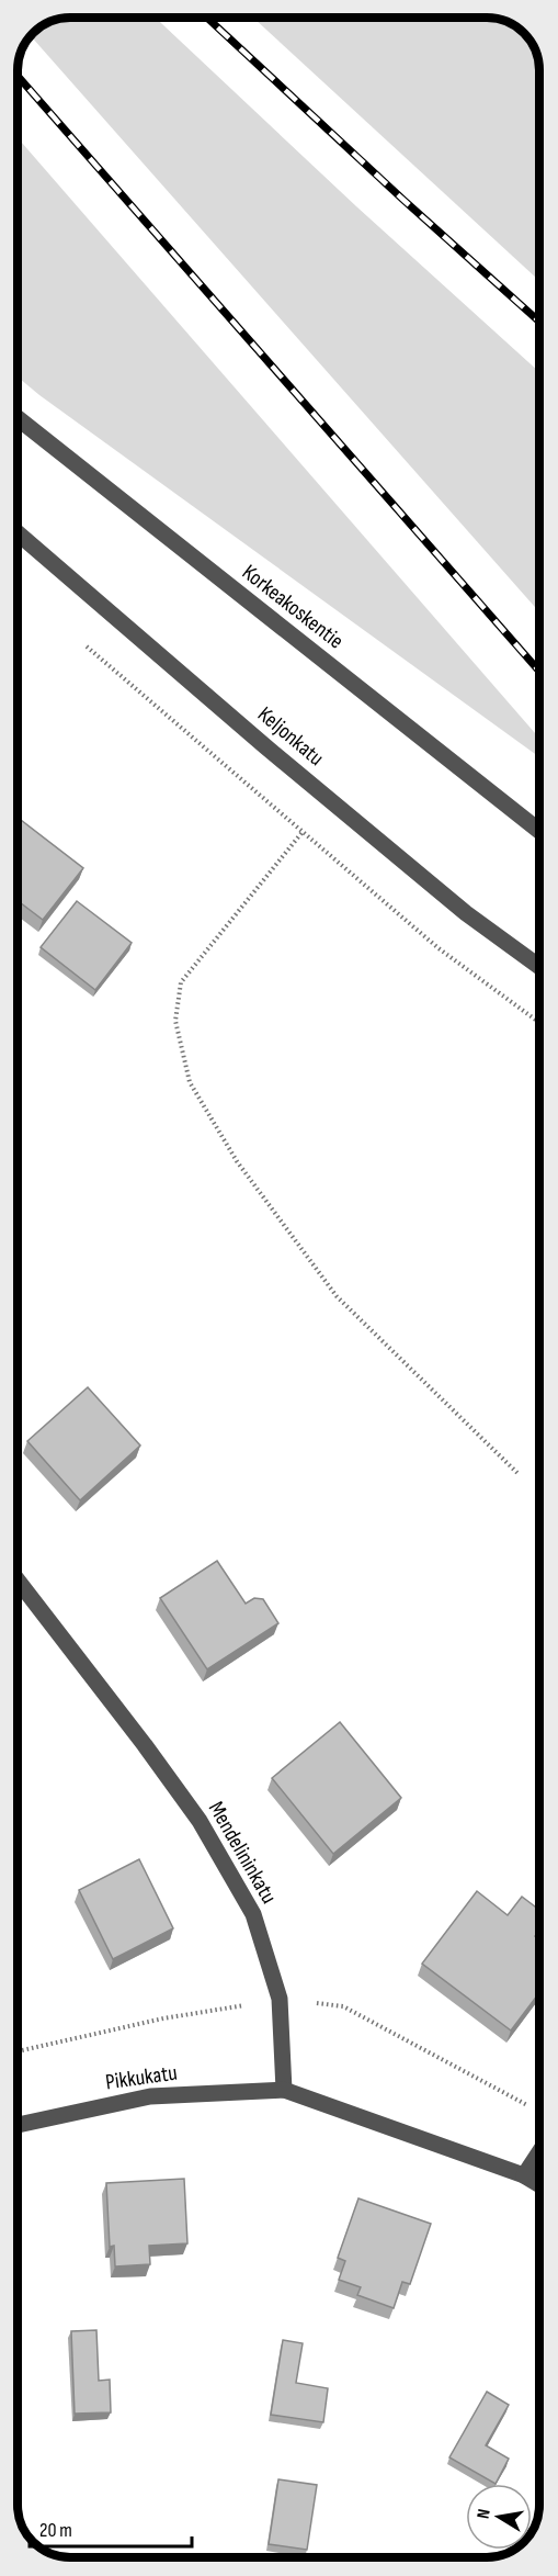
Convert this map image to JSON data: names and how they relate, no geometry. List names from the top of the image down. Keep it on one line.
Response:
{"streets":{"street":["Korkeakoskentie","Keljonkatu","Mendelininkatu","Pikkukatu"]},"crossings":[["Mendelininkatu","Pikkukatu"]],"scale_bar":"20 m","north":"left"}
